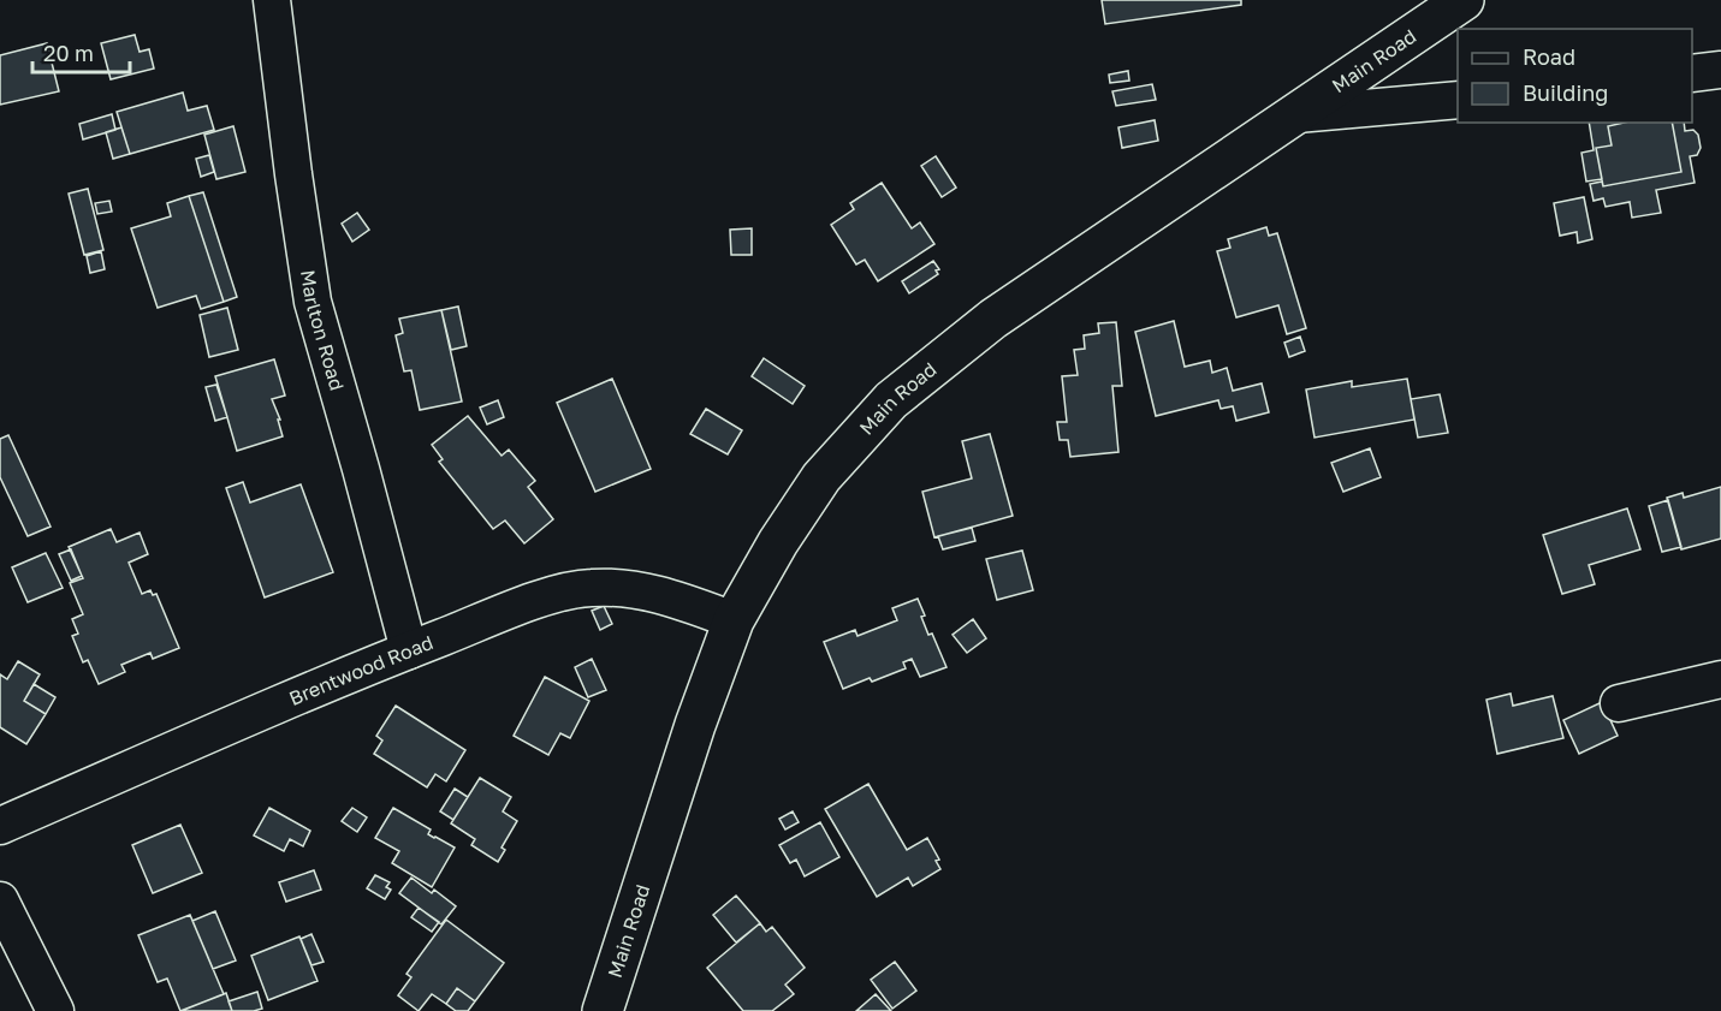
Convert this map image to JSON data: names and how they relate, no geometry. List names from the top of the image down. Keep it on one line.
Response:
{"streets":{"main road":["Main Road"],"street":["Marlton Road","Brentwood Road"]},"crossings":[["Main Road","Brentwood Road"],["Marlton Road","Brentwood Road"]],"legend":["Road","Building"],"scale_bar":"20 m"}
